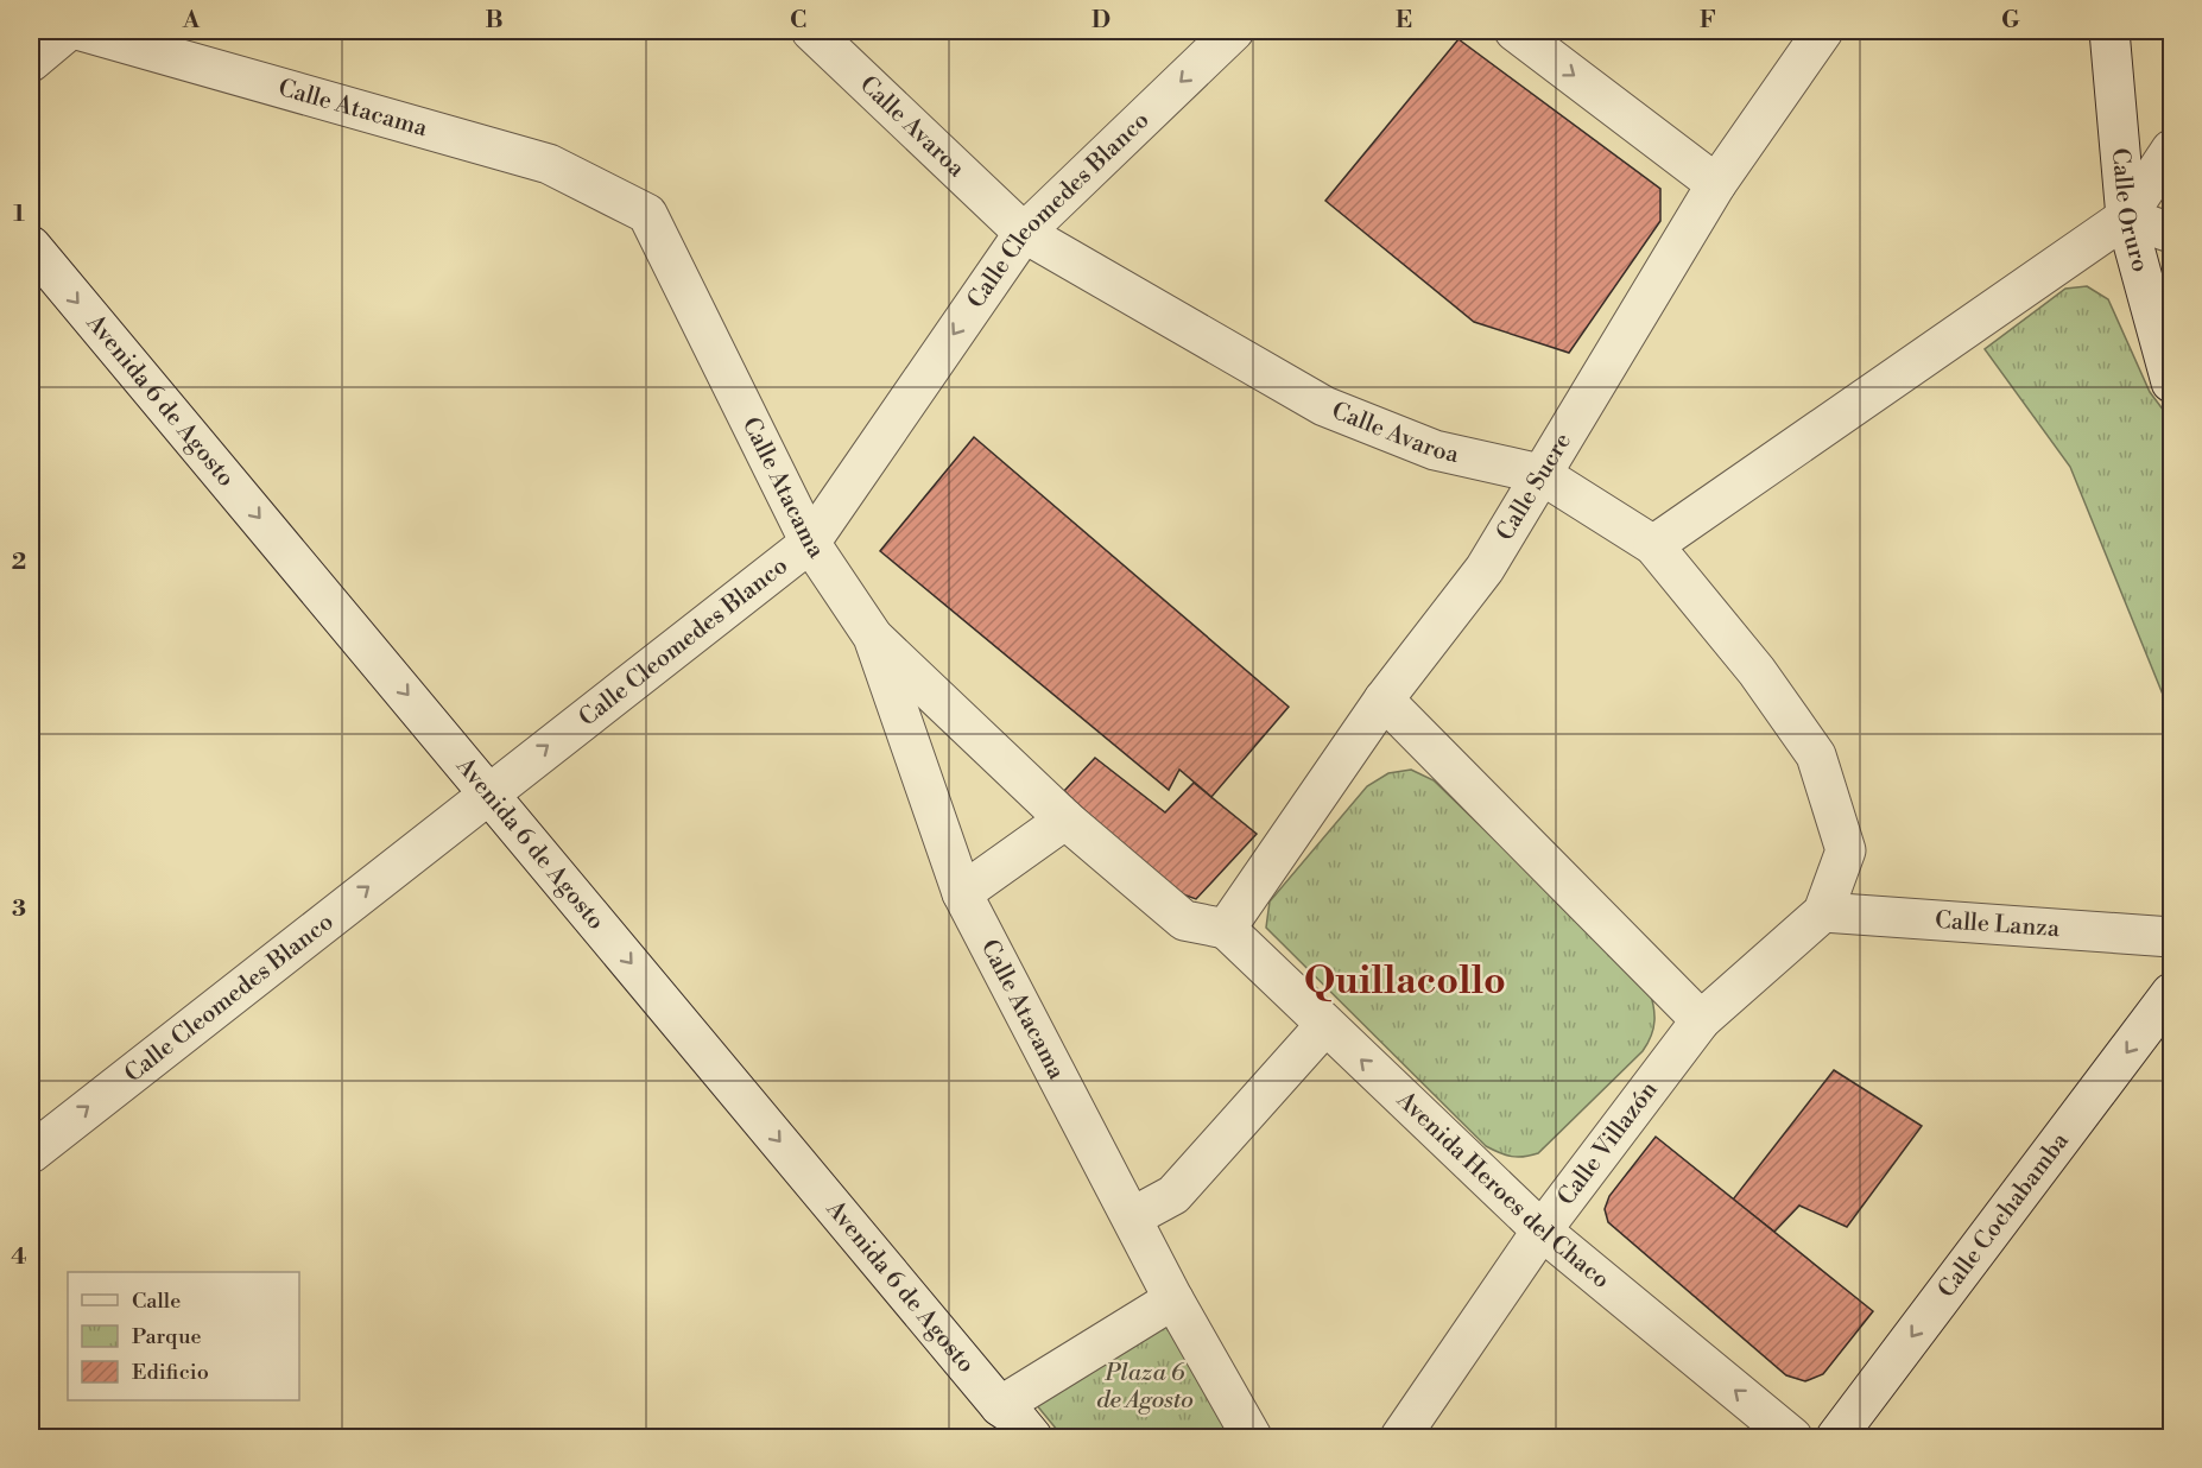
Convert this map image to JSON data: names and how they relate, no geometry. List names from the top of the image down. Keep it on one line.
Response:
{"streets":{"street":["Calle Atacama","Calle Avaroa","Calle Oruro","Calle Cleomedes Blanco","Avenida 6 de Agosto","Calle Sucre","Calle Lanza","Calle Villazón","Avenida Heroes del Chaco","Calle Cochabamba"]},"crossings":[["Calle Atacama","Calle Cleomedes Blanco"],["Calle Avaroa","Calle Cleomedes Blanco"],["Calle Avaroa","Calle Sucre"],["Calle Avaroa","Calle Lanza"],["Calle Avaroa","Calle Villazón"],["Calle Cleomedes Blanco","Avenida 6 de Agosto"],["Calle Sucre","Avenida Heroes del Chaco"],["Calle Lanza","Calle Villazón"],["Calle Villazón","Avenida Heroes del Chaco"]],"one_way":["Avenida 6 de Agosto","Calle Cochabamba"],"districts":["Quillacollo"],"parks":["Plaza 6 de Agosto"],"legend":["Calle","Parque","Edificio"],"grid":{"columns":["A","B","C","D","E","F","G"],"rows":["1","2","3","4"]}}
